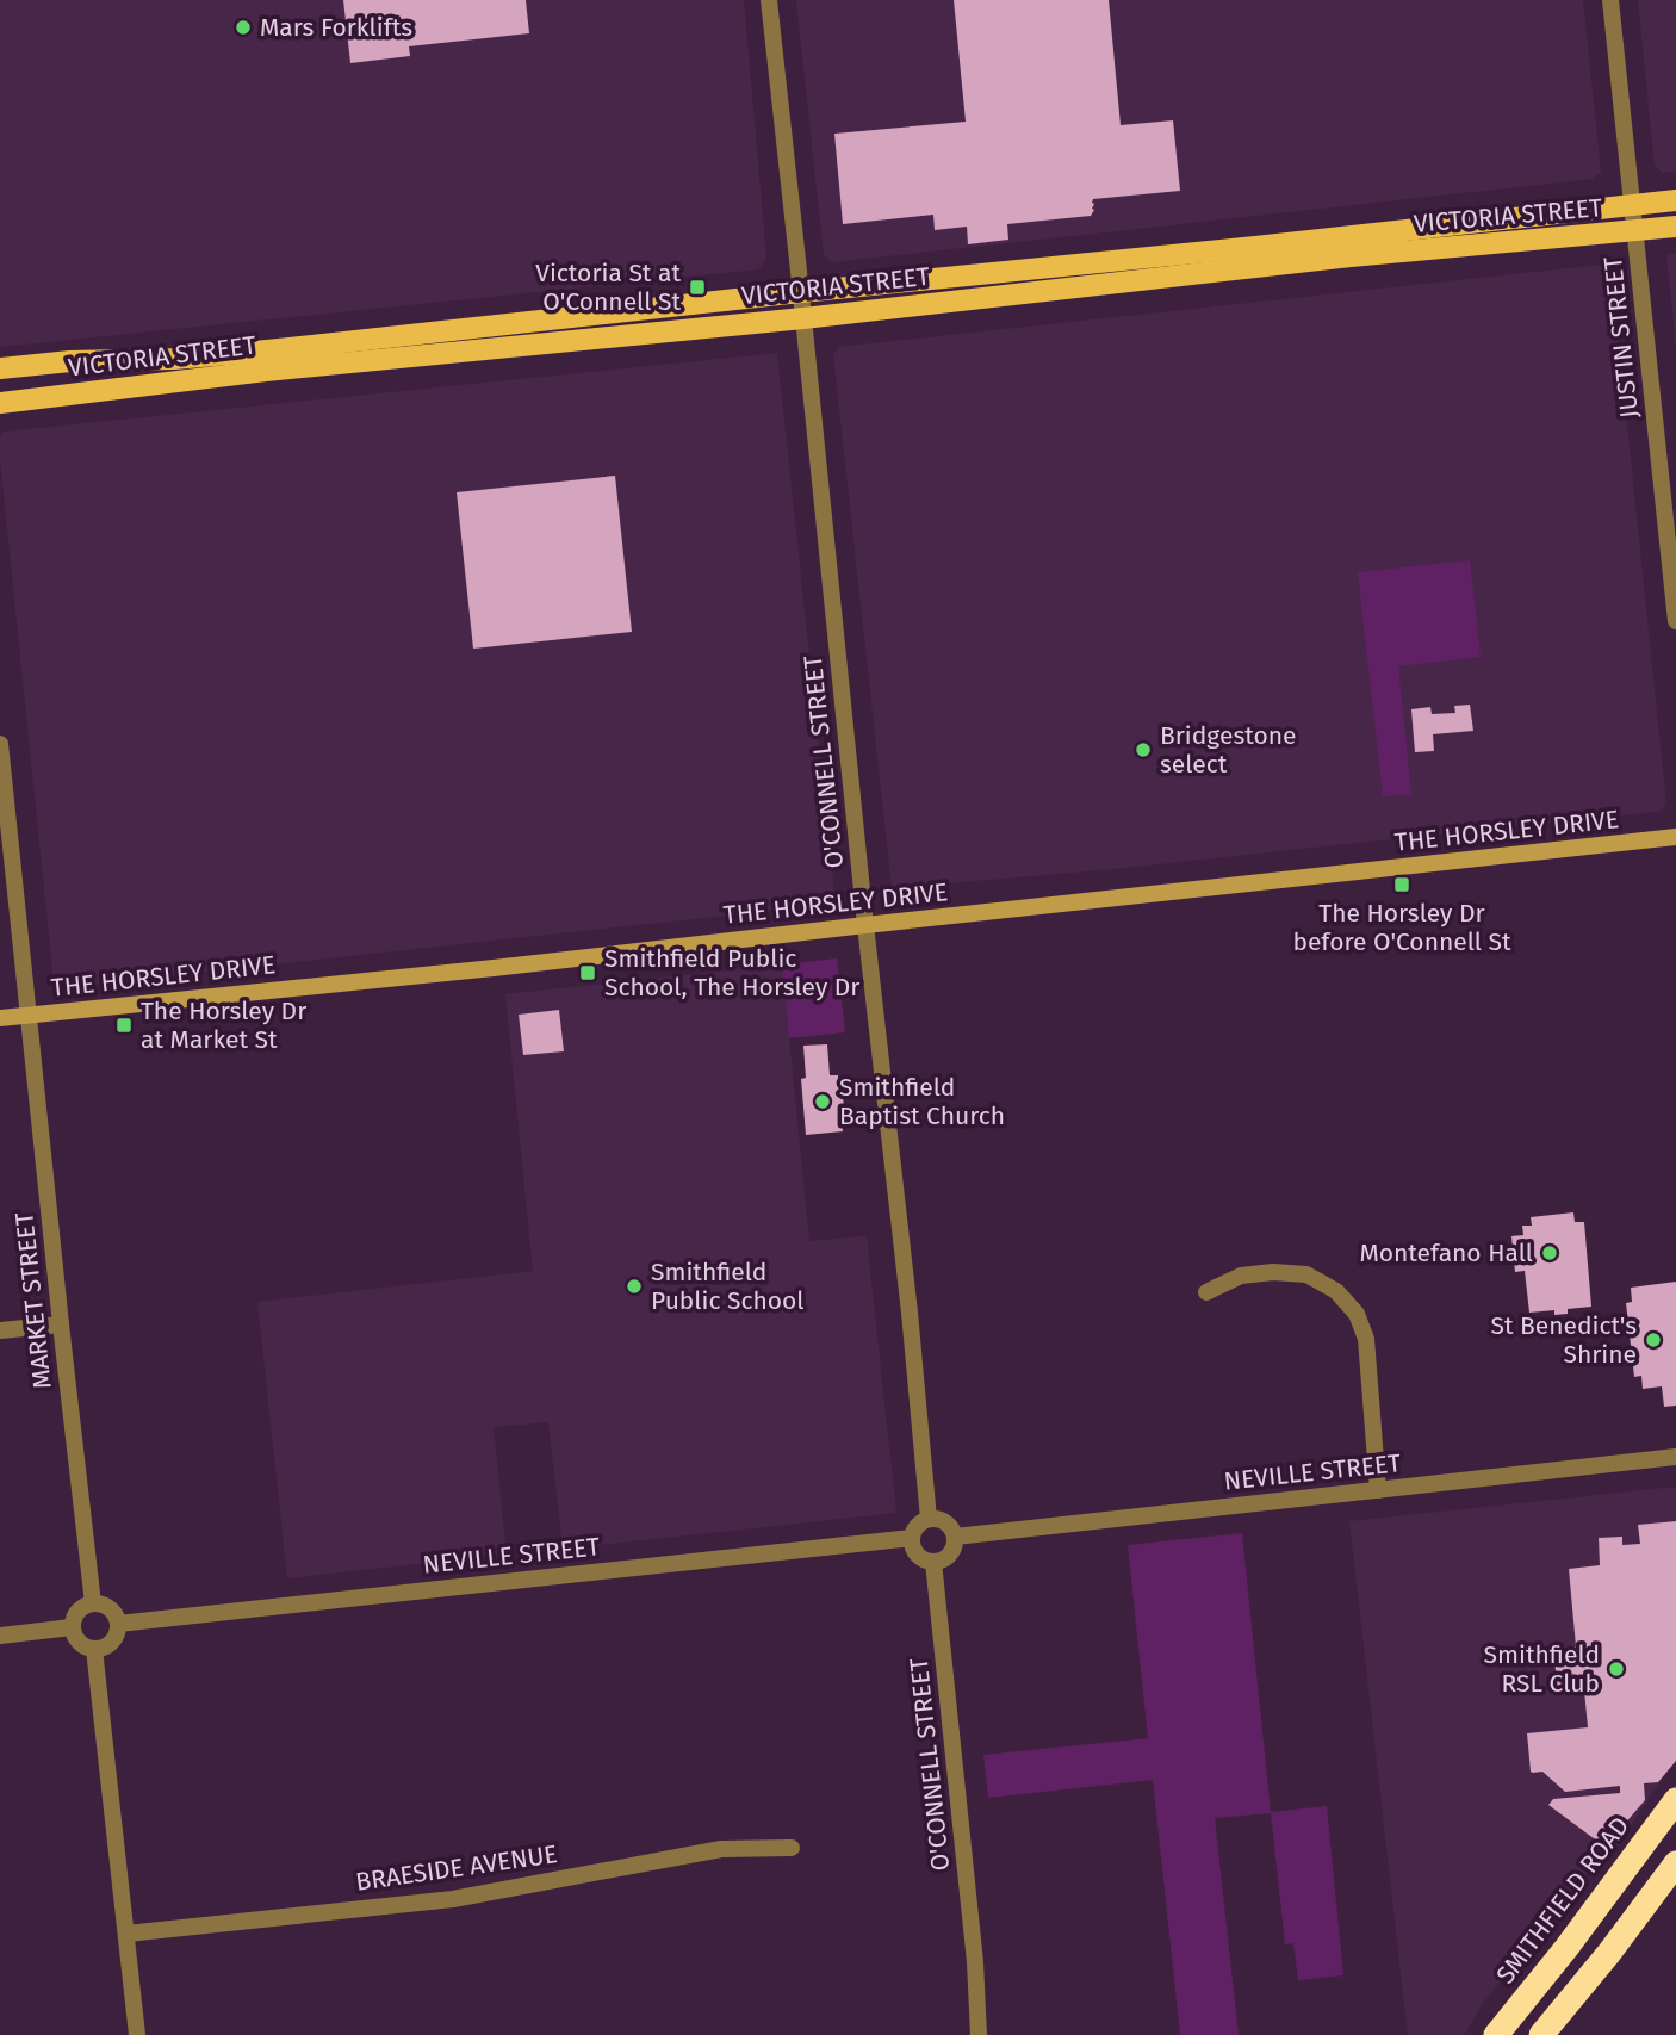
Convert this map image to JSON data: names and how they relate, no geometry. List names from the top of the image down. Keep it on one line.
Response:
{"streets":{"highway":["SMITHFIELD ROAD"],"main road":["VICTORIA STREET","THE HORSLEY DRIVE"],"street":["JUSTIN STREET","O'CONNELL STREET","MARKET STREET","NEVILLE STREET","BRAESIDE AVENUE"]},"crossings":[["VICTORIA STREET","JUSTIN STREET"],["VICTORIA STREET","O'CONNELL STREET"],["O'CONNELL STREET","THE HORSLEY DRIVE"],["O'CONNELL STREET","NEVILLE STREET"],["THE HORSLEY DRIVE","MARKET STREET"],["MARKET STREET","NEVILLE STREET"]],"places":{"other":["Mars Forklifts","Bridgestone select","Smithfield Baptist Church","Montefano Hall","Smithfield Public School","St Benedict's Shrine","Smithfield RSL Club"],"transit":["Victoria St at O'Connell St","The Horsley Dr before O'Connell St","Smithfield Public School, The Horsley Dr","The Horsley Dr at Market St"]}}
